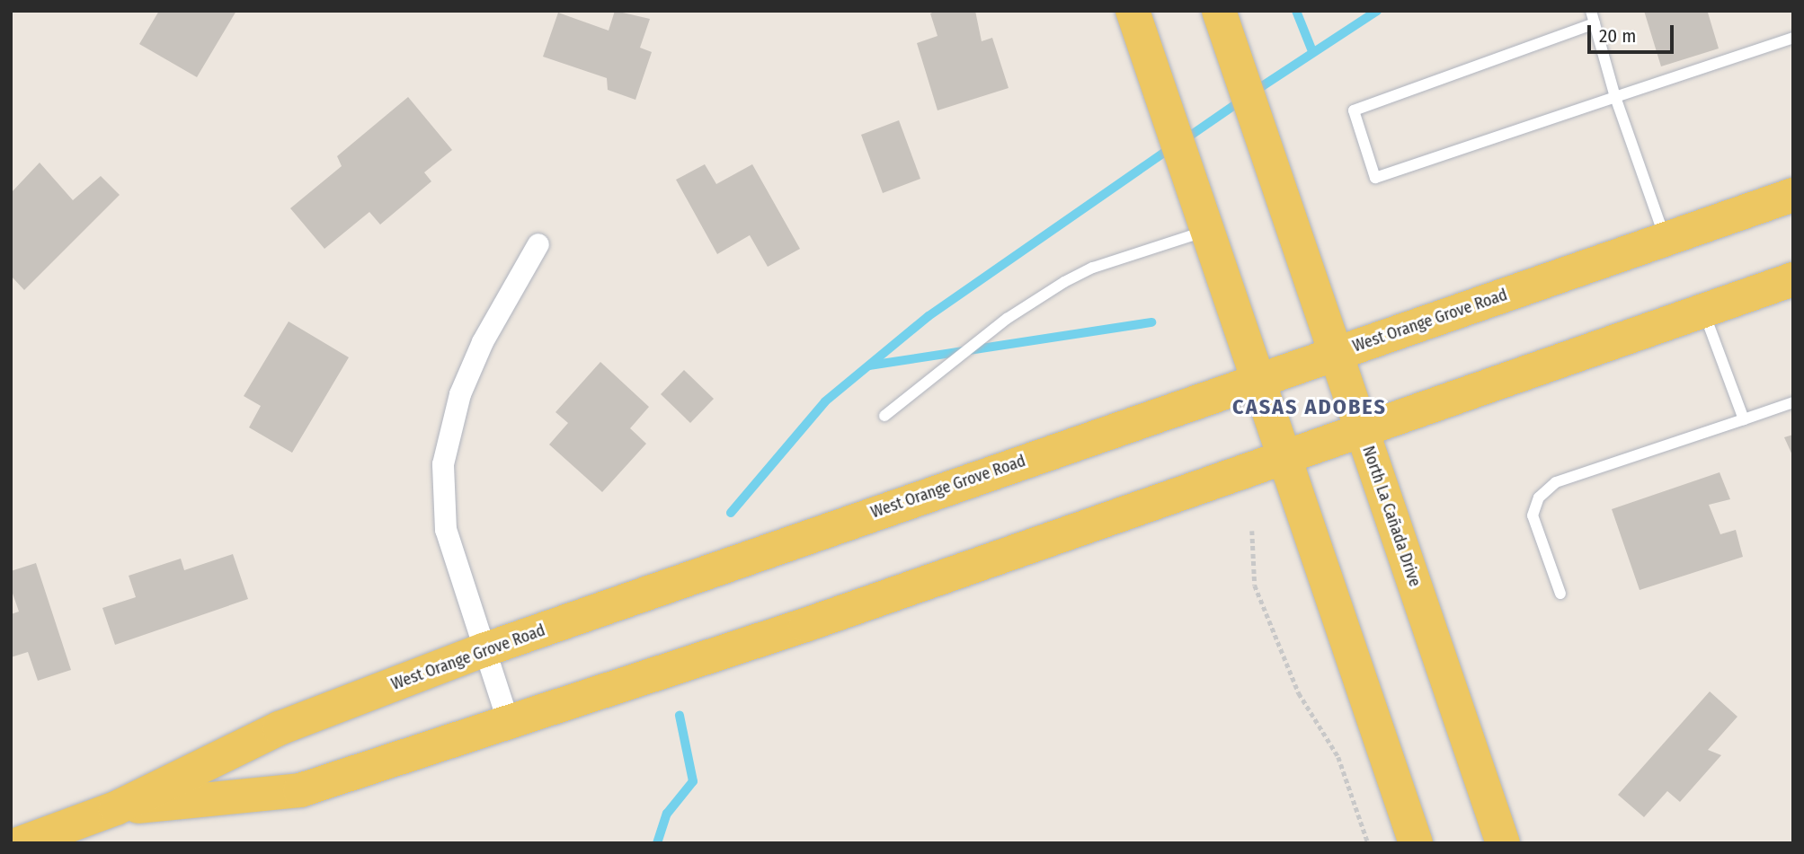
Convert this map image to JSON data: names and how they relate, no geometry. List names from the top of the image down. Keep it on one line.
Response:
{"streets":{"main road":["West Orange Grove Road","North La Cañada Drive"]},"crossings":[["West Orange Grove Road","North La Cañada Drive"]],"districts":["CASAS ADOBES"],"scale_bar":"20 m"}
